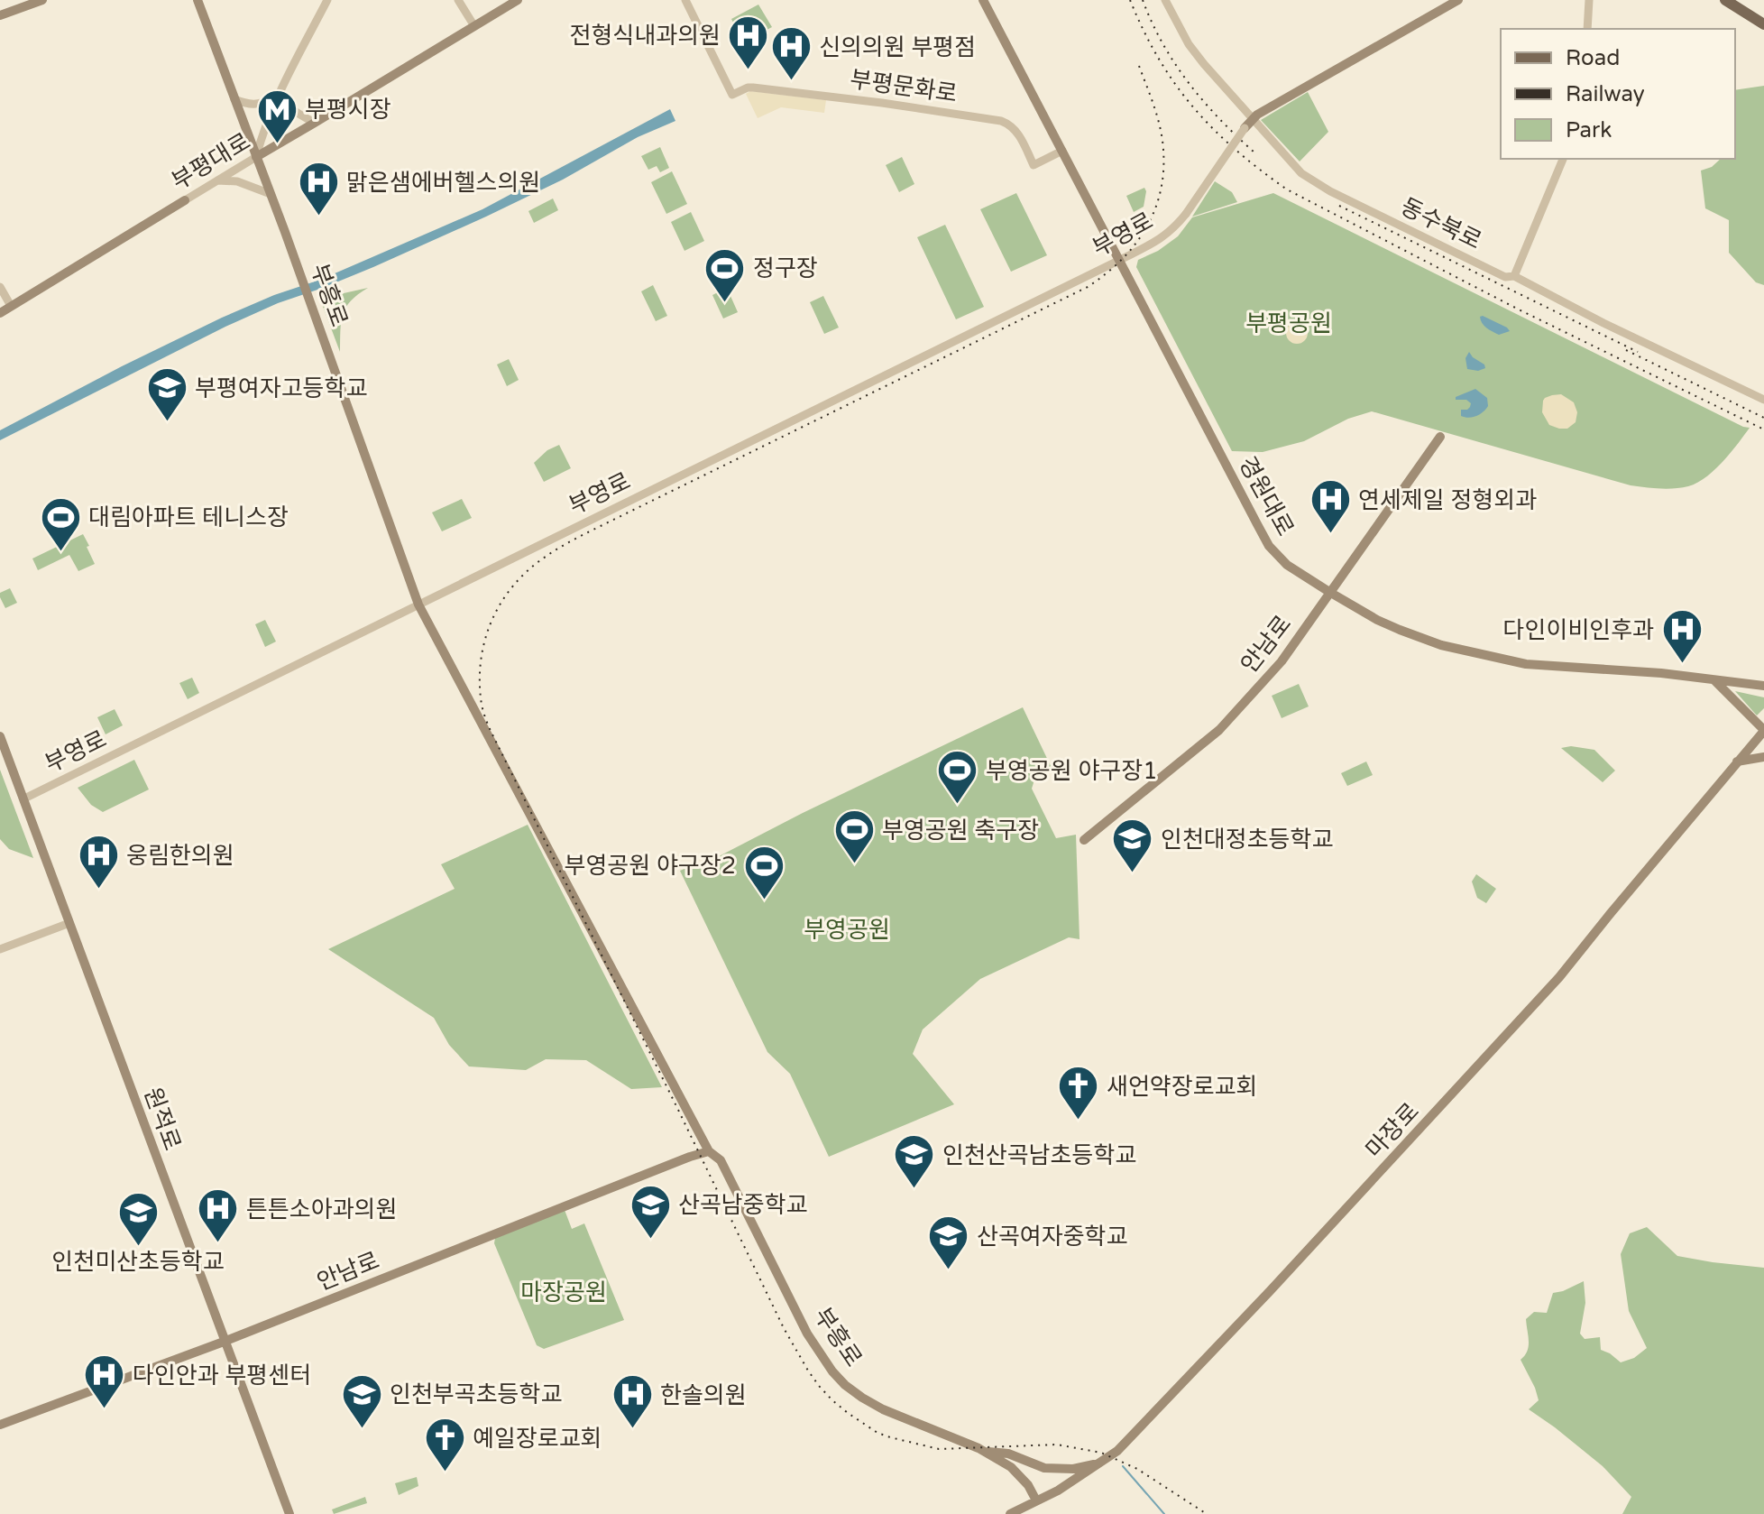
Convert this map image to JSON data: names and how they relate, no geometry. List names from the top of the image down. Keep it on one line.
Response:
{"streets":{"main road":["부평대로","부흥로","경원대로","안남로","원적로","마장로"],"street":["부평문화로","동수북로","부영로"]},"crossings":[["부평문화로","경원대로"],["부평대로","부흥로"],["부영로","부흥로"],["부영로","경원대로"],["부영로","원적로"],["부흥로","안남로"],["부흥로","마장로"],["경원대로","안남로"],["안남로","원적로"]],"parks":["부평공원","부영공원","마장공원"],"places":{"hospital":["전형식내과의원","신의의원 부평점","맑은샘에버헬스의원","연세제일 정형외과","다인이비인후과","웅림한의원","튼튼소아과의원","다인안과 부평센터","한솔의원"],"metro station":["부평시장"],"sports":["정구장","대림아파트 테니스장","부영공원 야구장1","부영공원 축구장","부영공원 야구장2"],"school or university":["부평여자고등학교","인천대정초등학교","인천산곡남초등학교","산곡남중학교","인천미산초등학교","산곡여자중학교","인천부곡초등학교"],"church":["새언약장로교회","예일장로교회"]},"legend":["Road","Railway","Park"]}
